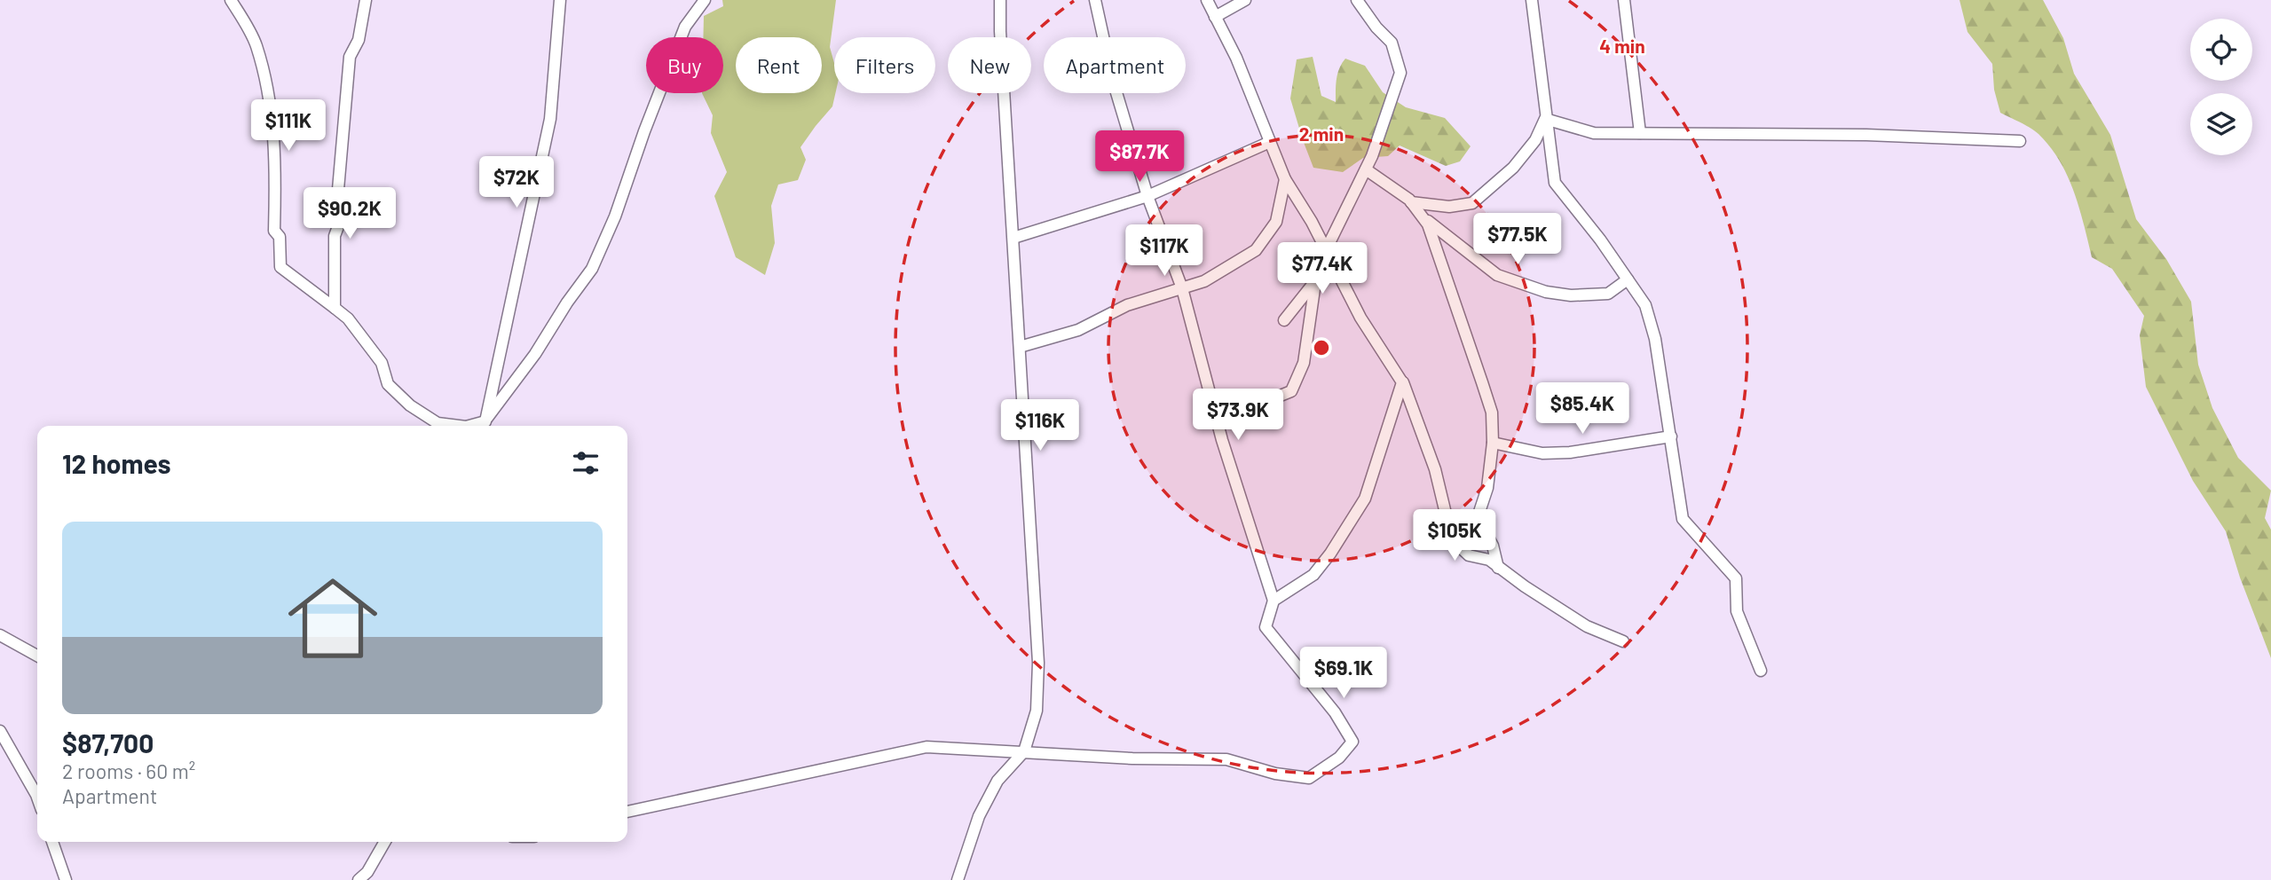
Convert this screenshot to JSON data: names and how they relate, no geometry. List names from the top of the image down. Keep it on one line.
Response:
{"page":{"chip":["Buy","Rent","Filters","New","Apartment"],"price":["$111K","$87.7K","$72K","$90.2K","$77.5K","$117K","$77.4K","$85.4K","$73.9K","$116K","$105K","$69.1K"],"heading":"12 homes","list":[{"name":"$87,700","note":"2 rooms · 60 m² · Apartment"}]},"rings":["4 min","2 min"]}
